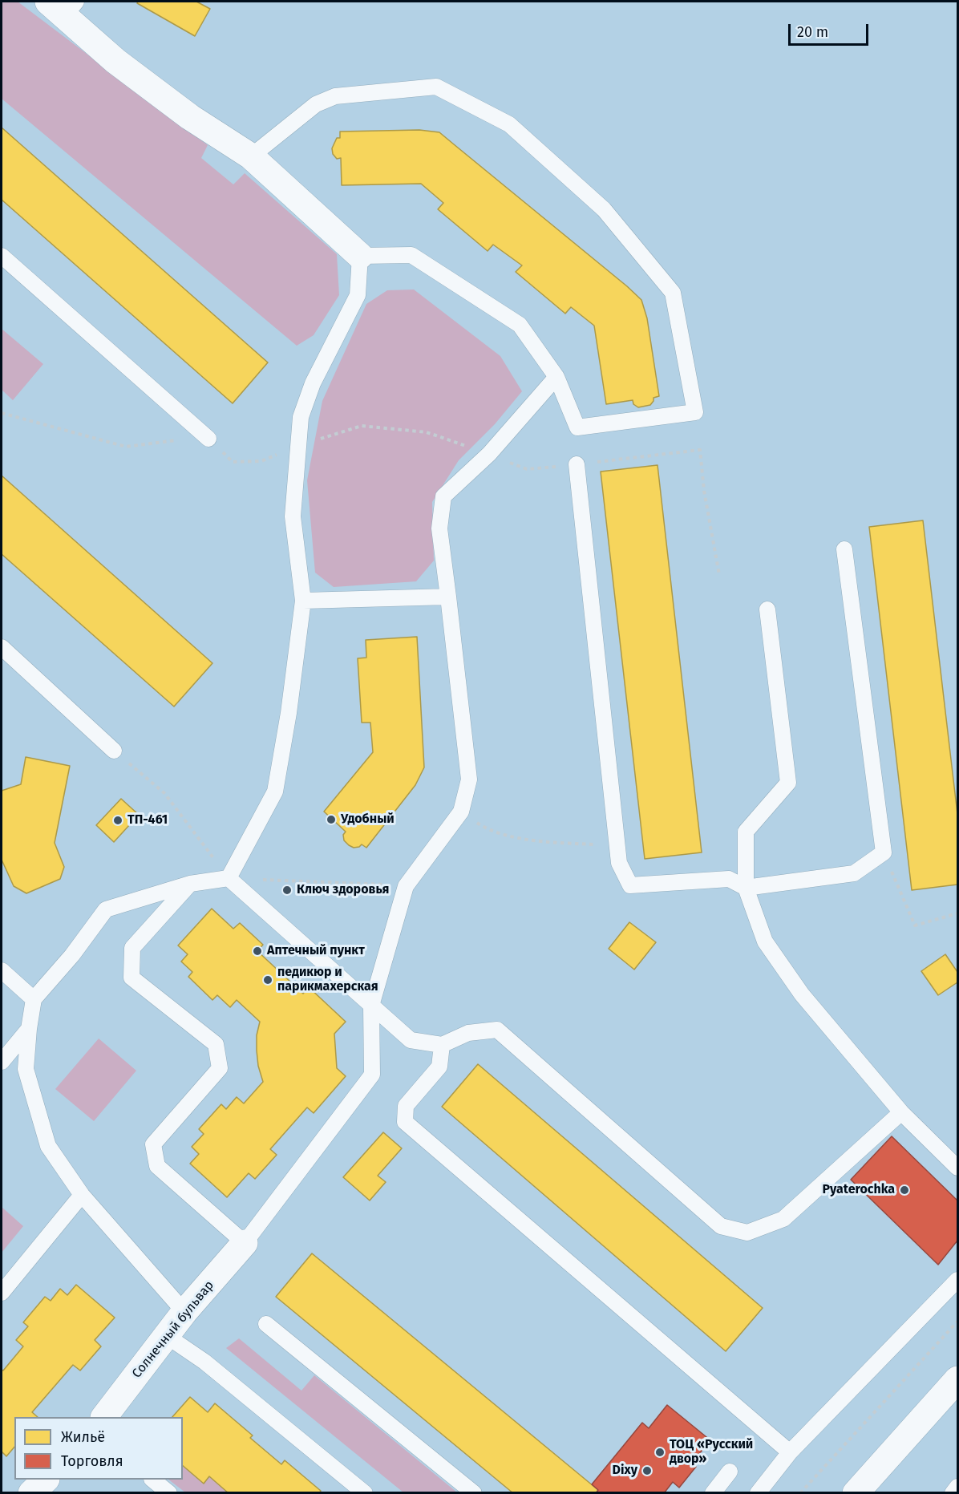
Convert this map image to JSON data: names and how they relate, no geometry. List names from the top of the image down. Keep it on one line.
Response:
{"streets":{"street":["Солнечный бульвар"]},"places":["Удобный","ТП-461","Ключ здоровья","Аптечный пункт","педикюр и парикмахерская","Pyaterochka","ТОЦ «Русский двор»","Dixy"],"legend":["Жильё","Торговля"],"scale_bar":"20 m"}
